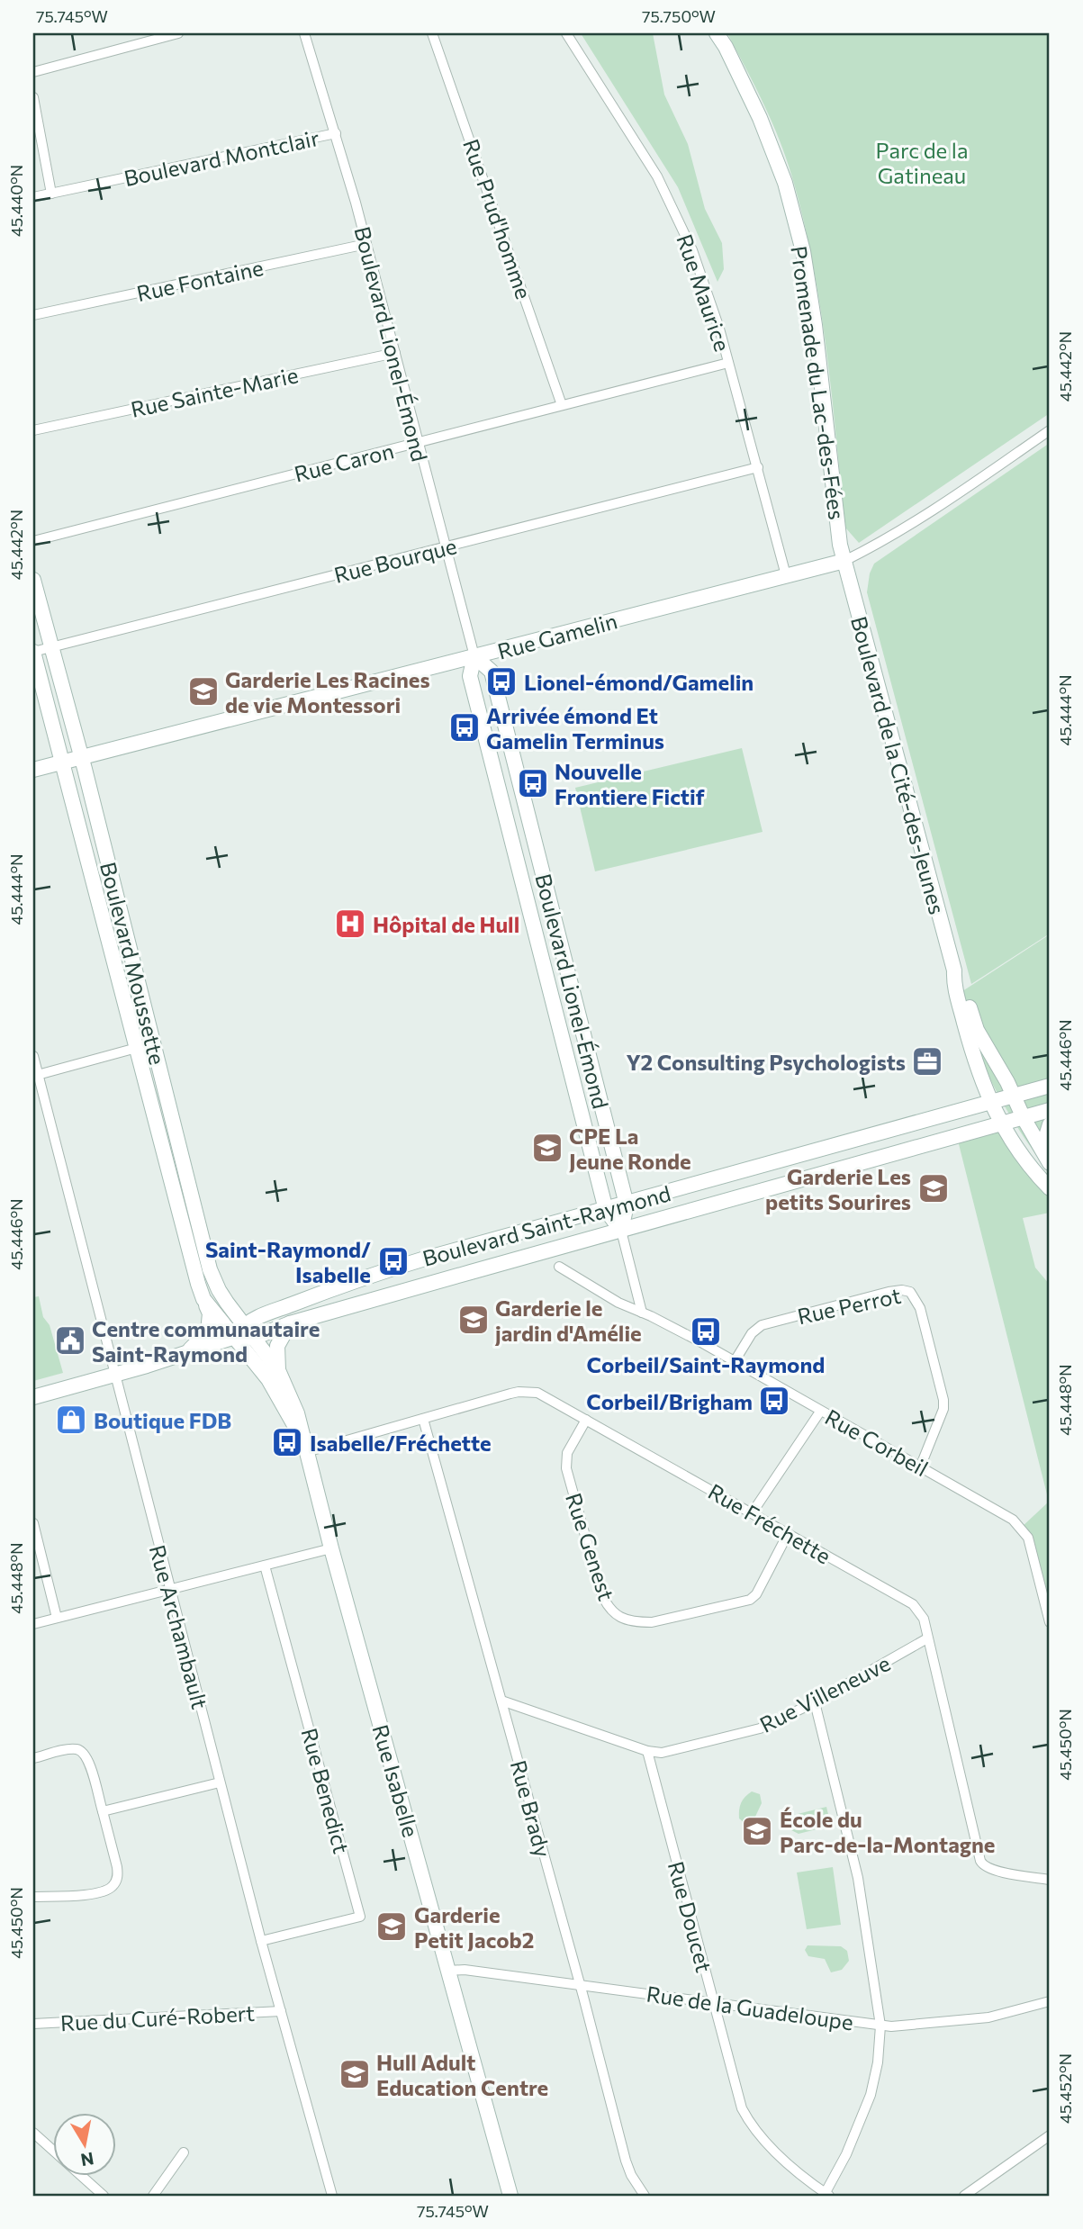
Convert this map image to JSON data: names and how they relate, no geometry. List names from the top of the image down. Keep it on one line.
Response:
{"streets":{"street":["Boulevard Montclair","Rue Prud'homme","Rue Fontaine","Rue Maurice","Boulevard Lionel-Émond","Promenade du Lac-des-Fées","Rue Sainte-Marie","Rue Caron","Rue Bourque","Rue Gamelin","Boulevard de la Cité-des-Jeunes","Boulevard Moussette","Boulevard Saint-Raymond","Rue Perrot","Rue Corbeil","Rue Fréchette","Rue Genest","Rue Archambault","Rue Villeneuve","Rue Isabelle","Rue Benedict","Rue Brady","Rue Doucet","Rue de la Guadeloupe","Rue du Curé-Robert"]},"crossings":[["Boulevard Montclair","Boulevard Lionel-Émond"],["Rue Prud'homme","Rue Caron"],["Rue Fontaine","Boulevard Lionel-Émond"],["Rue Maurice","Rue Caron"],["Rue Maurice","Rue Bourque"],["Rue Maurice","Rue Gamelin"],["Boulevard Lionel-Émond","Rue Sainte-Marie"],["Boulevard Lionel-Émond","Rue Caron"],["Boulevard Lionel-Émond","Rue Bourque"],["Boulevard Lionel-Émond","Rue Gamelin"],["Boulevard Lionel-Émond","Boulevard Saint-Raymond"],["Promenade du Lac-des-Fées","Rue Gamelin"],["Promenade du Lac-des-Fées","Boulevard de la Cité-des-Jeunes"],["Rue Bourque","Boulevard Moussette"],["Rue Gamelin","Boulevard de la Cité-des-Jeunes"],["Rue Gamelin","Boulevard Moussette"],["Boulevard de la Cité-des-Jeunes","Boulevard Saint-Raymond"],["Boulevard Moussette","Boulevard Saint-Raymond"],["Boulevard Moussette","Rue Isabelle"],["Boulevard Saint-Raymond","Rue Archambault"],["Boulevard Saint-Raymond","Rue Isabelle"],["Rue Perrot","Rue Corbeil"],["Rue Fréchette","Rue Genest"],["Rue Fréchette","Rue Villeneuve"],["Rue Fréchette","Rue Isabelle"],["Rue Fréchette","Rue Brady"],["Rue Archambault","Rue Benedict"],["Rue Archambault","Rue du Curé-Robert"],["Rue Villeneuve","Rue Brady"],["Rue Villeneuve","Rue Doucet"],["Rue Isabelle","Rue de la Guadeloupe"],["Rue Brady","Rue de la Guadeloupe"],["Rue Doucet","Rue de la Guadeloupe"]],"parks":["Parc de la Gatineau"],"places":{"bus stop":["Lionel-émond/Gamelin","Arrivée émond Et Gamelin Terminus","Nouvelle Frontiere Fictif","Saint-Raymond/ Isabelle","Corbeil/Saint-Raymond","Corbeil/Brigham","Isabelle/Fréchette"],"school or university":["Garderie Les Racines de vie Montessori","CPE La Jeune Ronde","Garderie Les petits Sourires","Garderie le jardin d'Amélie","École du Parc-de-la-Montagne","Garderie Petit Jacob2","Hull Adult Education Centre"],"hospital":["Hôpital de Hull"],"office":["Y2 Consulting Psychologists"],"public building":["Centre communautaire Saint-Raymond"],"shop":["Boutique FDB"]},"north":"bottom","coordinates":["75.745°W","75.750°W","45.440°N","45.442°N","45.444°N","45.446°N","45.448°N","45.450°N","45.452°N"]}
